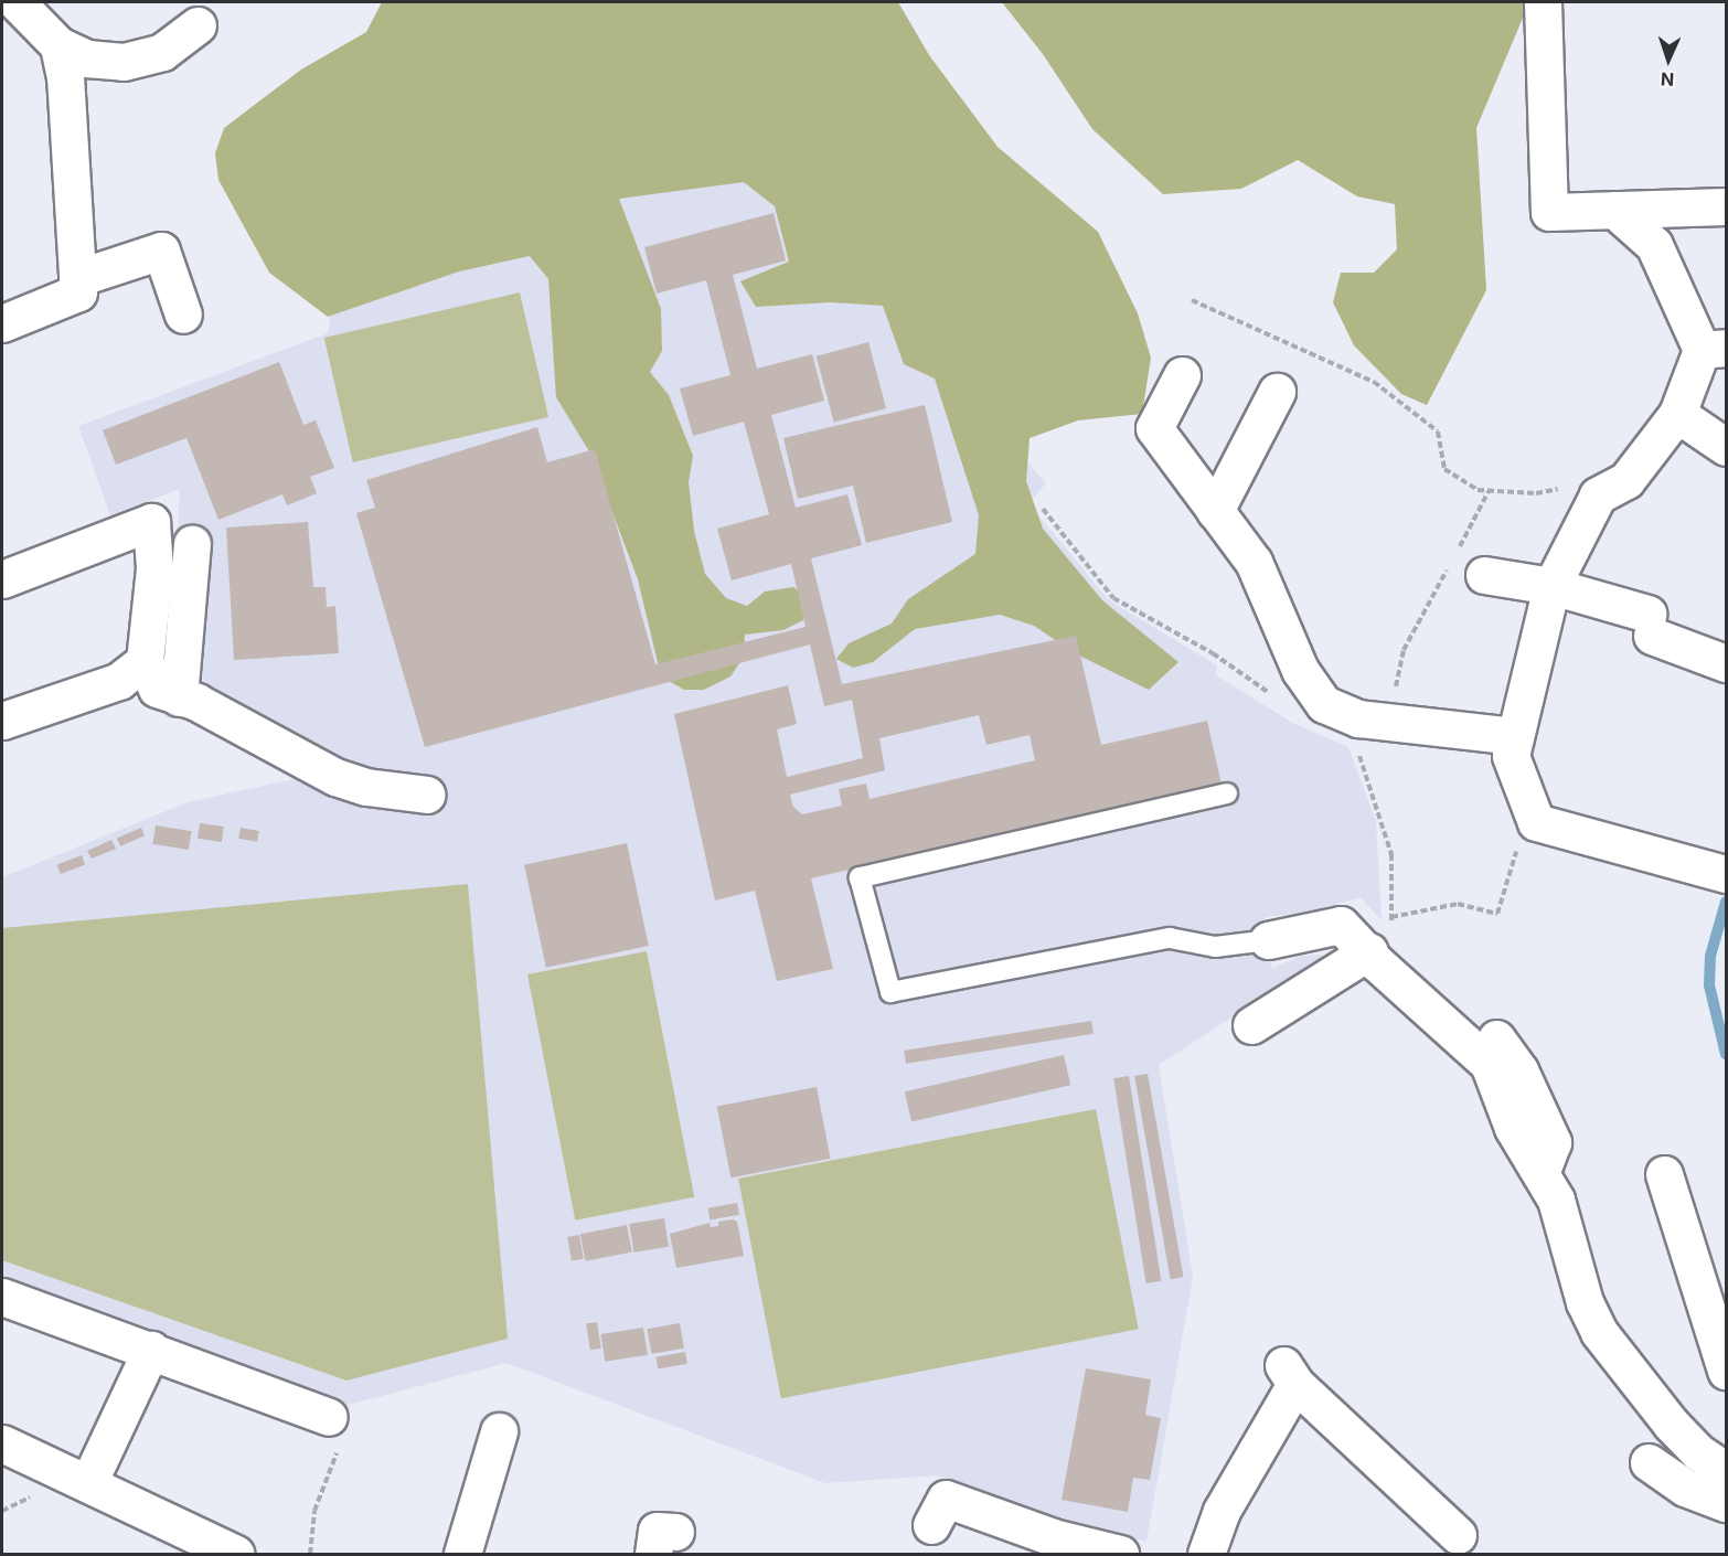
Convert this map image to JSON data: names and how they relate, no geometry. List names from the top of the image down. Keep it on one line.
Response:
{"north":"bottom"}
